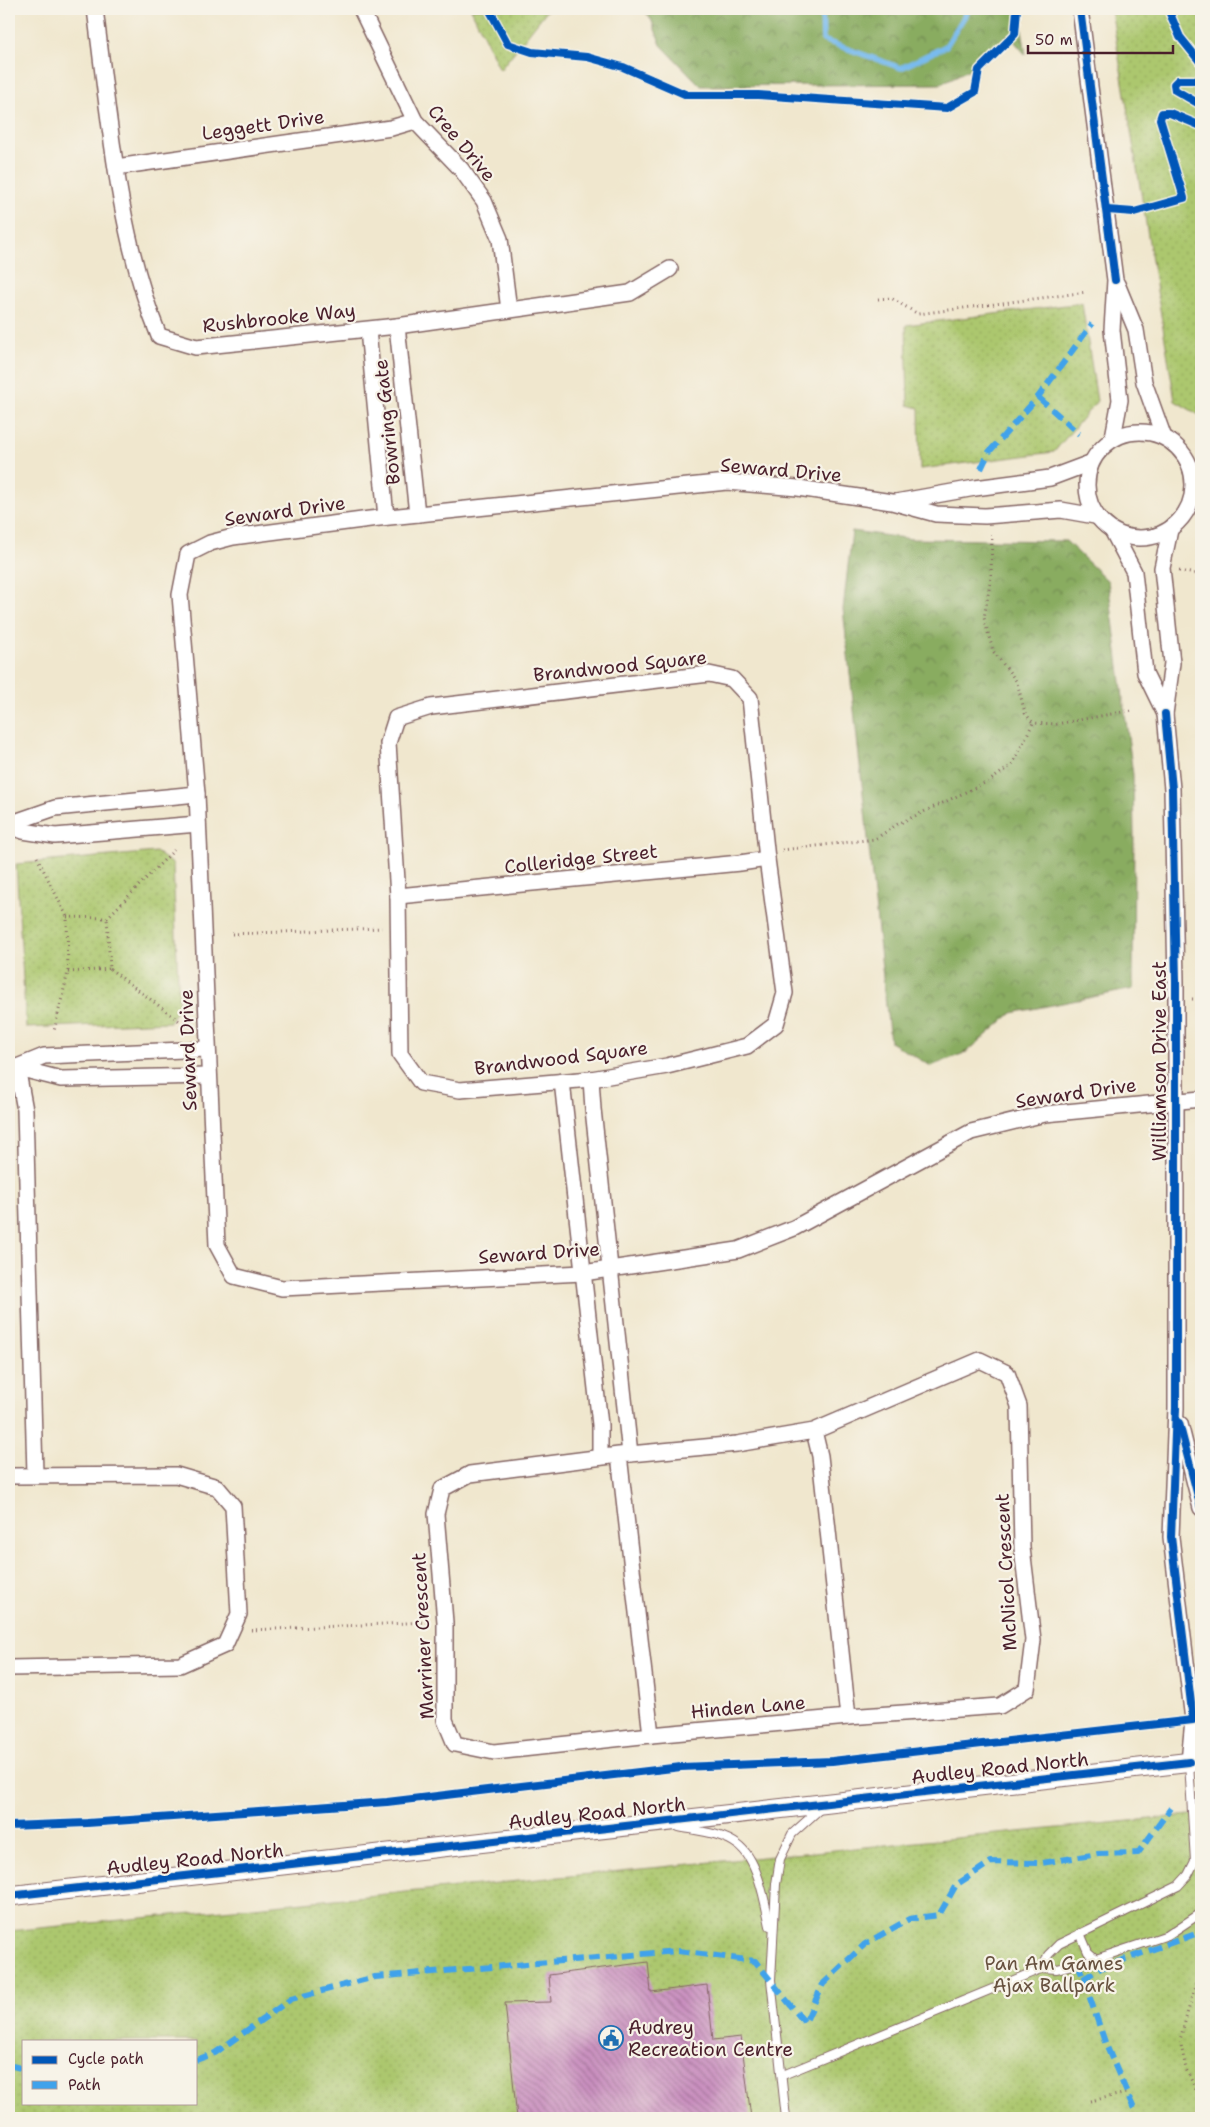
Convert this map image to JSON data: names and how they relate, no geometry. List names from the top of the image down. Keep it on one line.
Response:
{"streets":{"street":["Leggett Drive","Cree Drive","Rushbrooke Way","Bowring Gate","Seward Drive","Brandwood Square","Colleridge Street","Williamson Drive East","McNicol Crescent","Marriner Crescent","Hinden Lane","Audley Road North"]},"crossings":[["Leggett Drive","Cree Drive"],["Leggett Drive","Rushbrooke Way"],["Cree Drive","Rushbrooke Way"],["Rushbrooke Way","Bowring Gate"],["Bowring Gate","Seward Drive"],["Seward Drive","Williamson Drive East"],["Brandwood Square","Colleridge Street"],["Williamson Drive East","Audley Road North"],["McNicol Crescent","Marriner Crescent"],["McNicol Crescent","Hinden Lane"],["Marriner Crescent","Hinden Lane"]],"parks":["Pan Am Games Ajax Ballpark"],"places":{"public building":["Audrey Recreation Centre"]},"legend":["Cycle path","Path"],"scale_bar":"50 m"}
